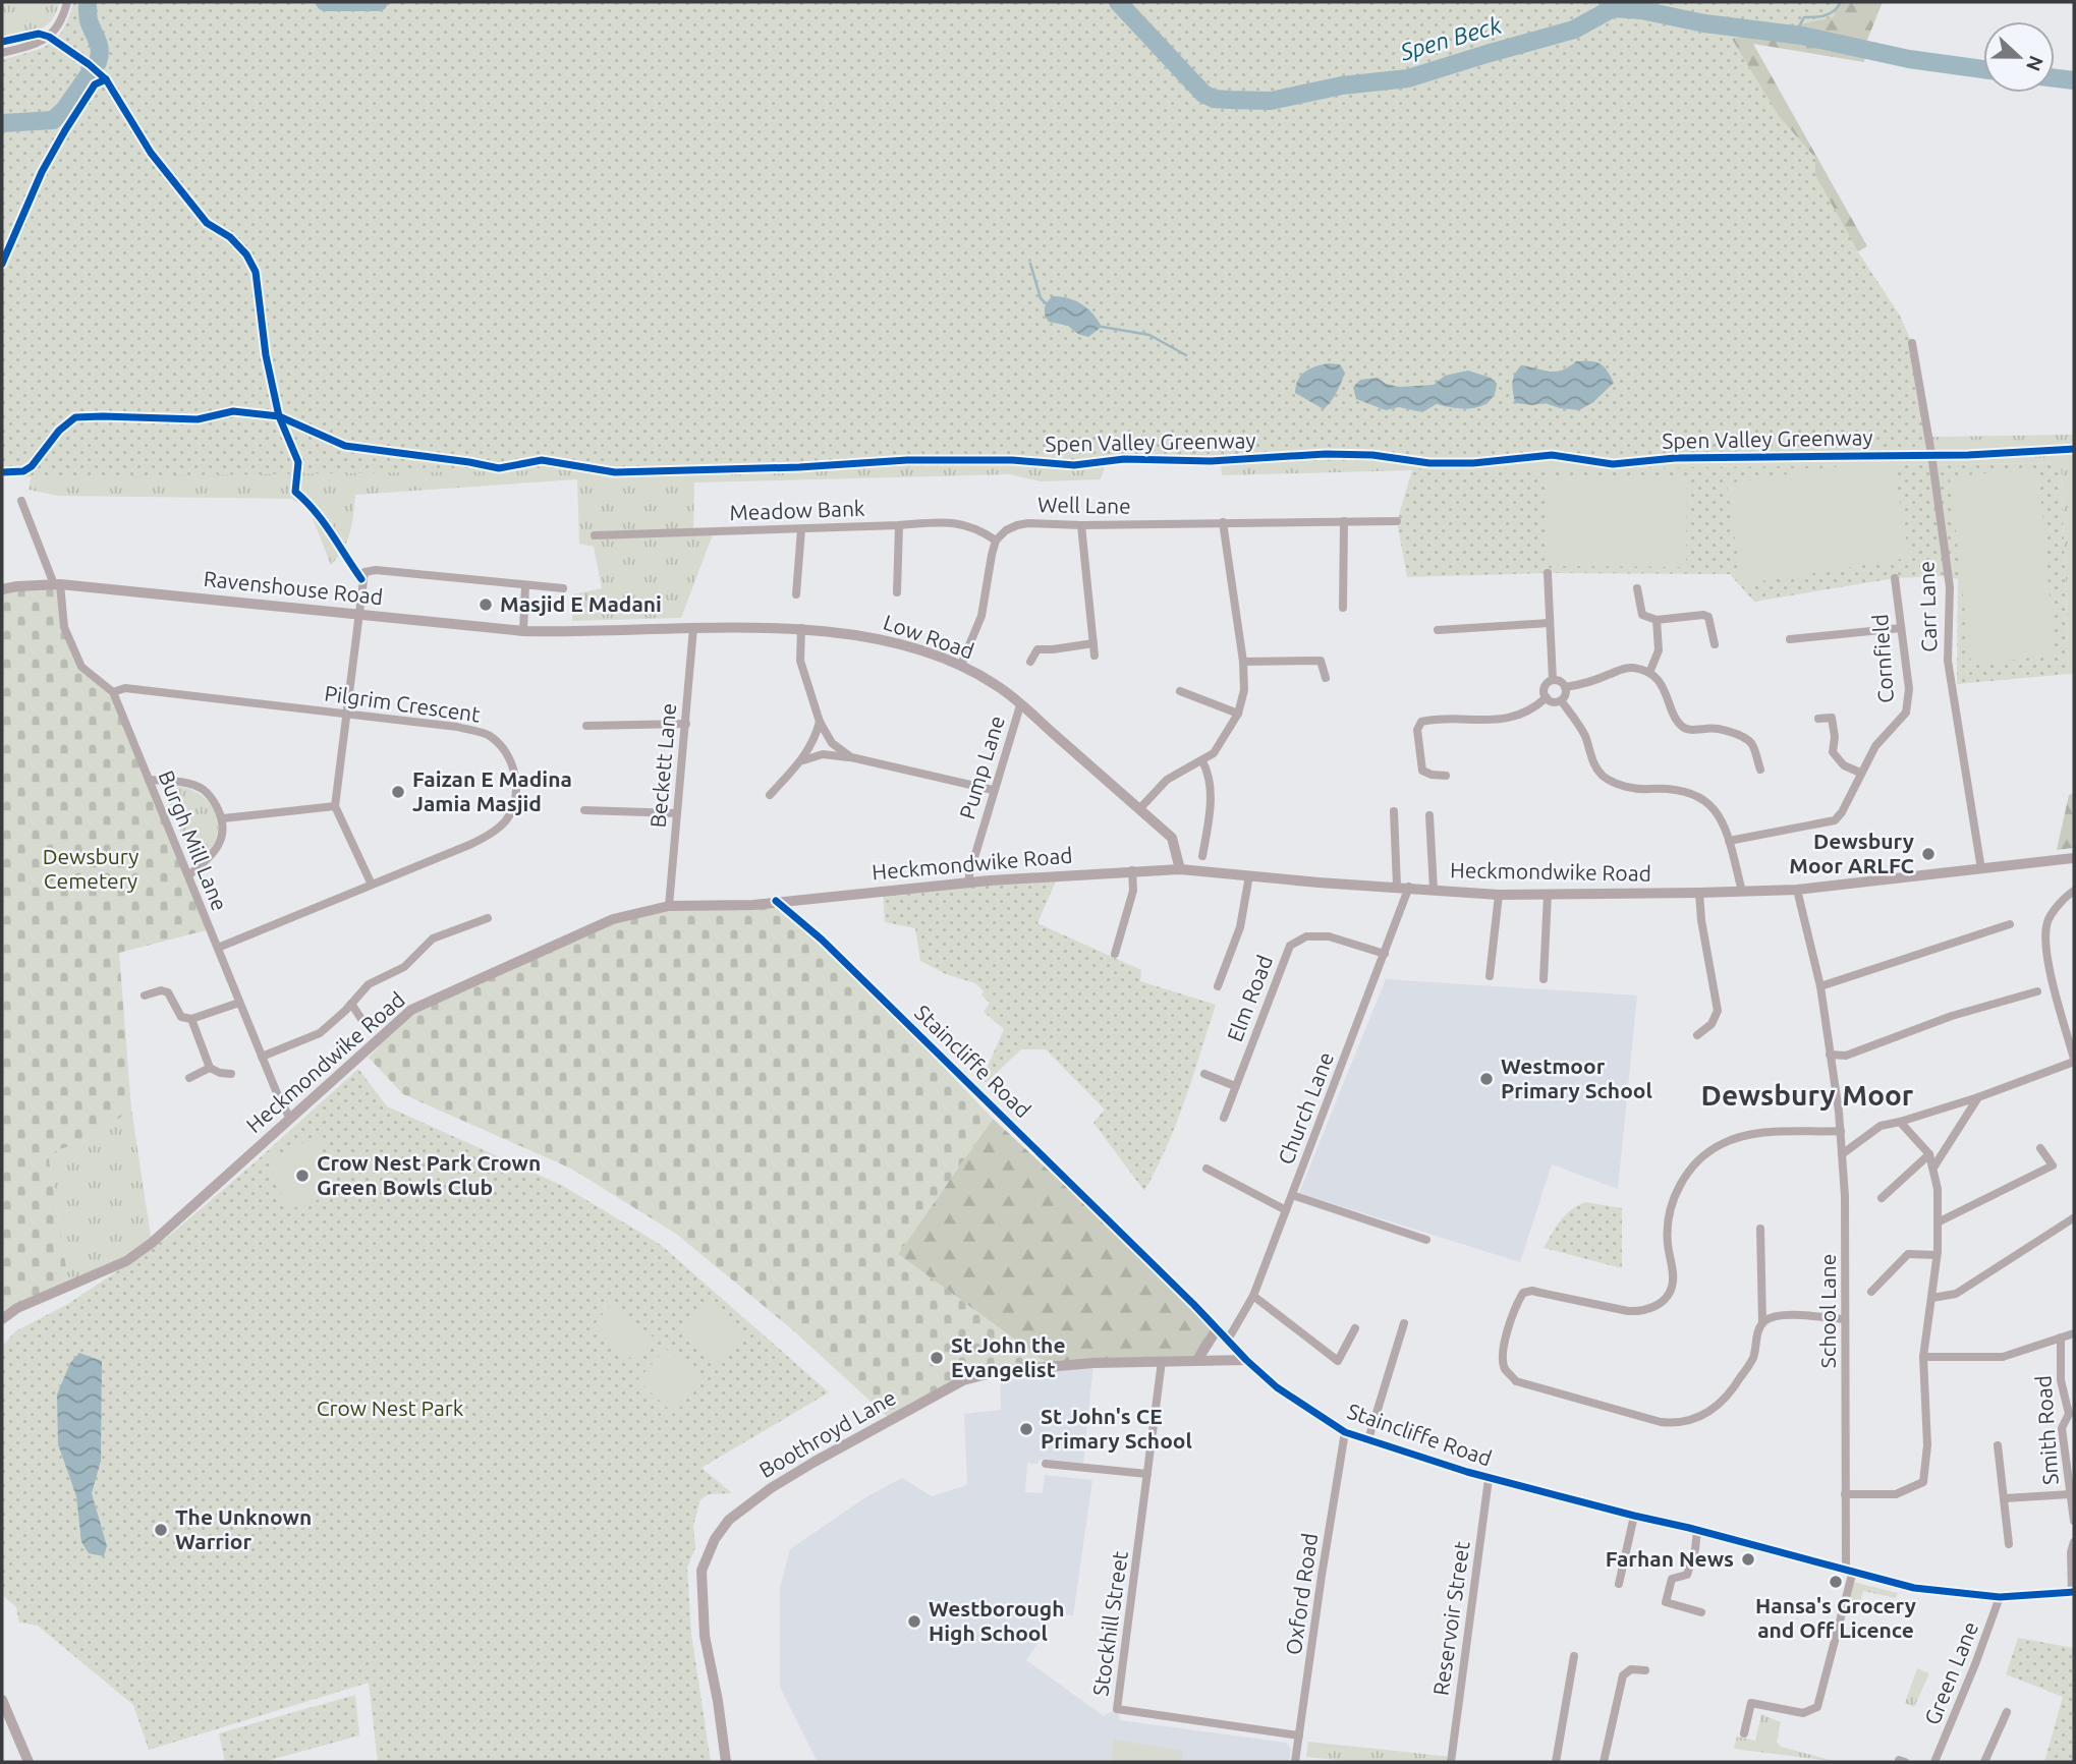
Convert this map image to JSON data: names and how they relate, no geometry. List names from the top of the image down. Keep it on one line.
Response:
{"streets":{"street":["Well Lane","Meadow Bank","Ravenshouse Road","Carr Lane","Low Road","Cornfield","Pilgrim Crescent","Beckett Lane","Pump Lane","Burgh Mill Lane","Heckmondwike Road","Elm Road","Staincliffe Road","Church Lane","School Lane","Smith Road","Boothroyd Lane","Oxford Road","Reservoir Street","Stockhill Street","Green Lane"],"cycle path":["Spen Valley Greenway"]},"crossings":[["Well Lane","Meadow Bank"],["Ravenshouse Road","Low Road"],["Ravenshouse Road","Burgh Mill Lane"],["Carr Lane","Heckmondwike Road"],["Low Road","Beckett Lane"],["Low Road","Pump Lane"],["Low Road","Heckmondwike Road"],["Pilgrim Crescent","Burgh Mill Lane"],["Beckett Lane","Heckmondwike Road"],["Pump Lane","Heckmondwike Road"],["Burgh Mill Lane","Heckmondwike Road"],["Heckmondwike Road","Staincliffe Road"],["Heckmondwike Road","Church Lane"],["Heckmondwike Road","School Lane"],["Elm Road","Church Lane"],["Staincliffe Road","Church Lane"],["Staincliffe Road","School Lane"],["Staincliffe Road","Boothroyd Lane"],["Staincliffe Road","Oxford Road"],["Staincliffe Road","Reservoir Street"],["Staincliffe Road","Green Lane"],["Boothroyd Lane","Stockhill Street"],["Oxford Road","Stockhill Street"]],"districts":["Dewsbury Moor"],"water":["Spen Beck"],"parks":["Dewsbury Cemetery","Crow Nest Park"],"places":["Masjid E Madani","Faizan E Madina Jamia Masjid","Dewsbury Moor ARLFC","Westmoor Primary School","Crow Nest Park Crown Green Bowls Club","St John the Evangelist","St John's CE Primary School","The Unknown Warrior","Farhan News","Hansa's Grocery and Off Licence","Westborough High School"],"north":"right"}
